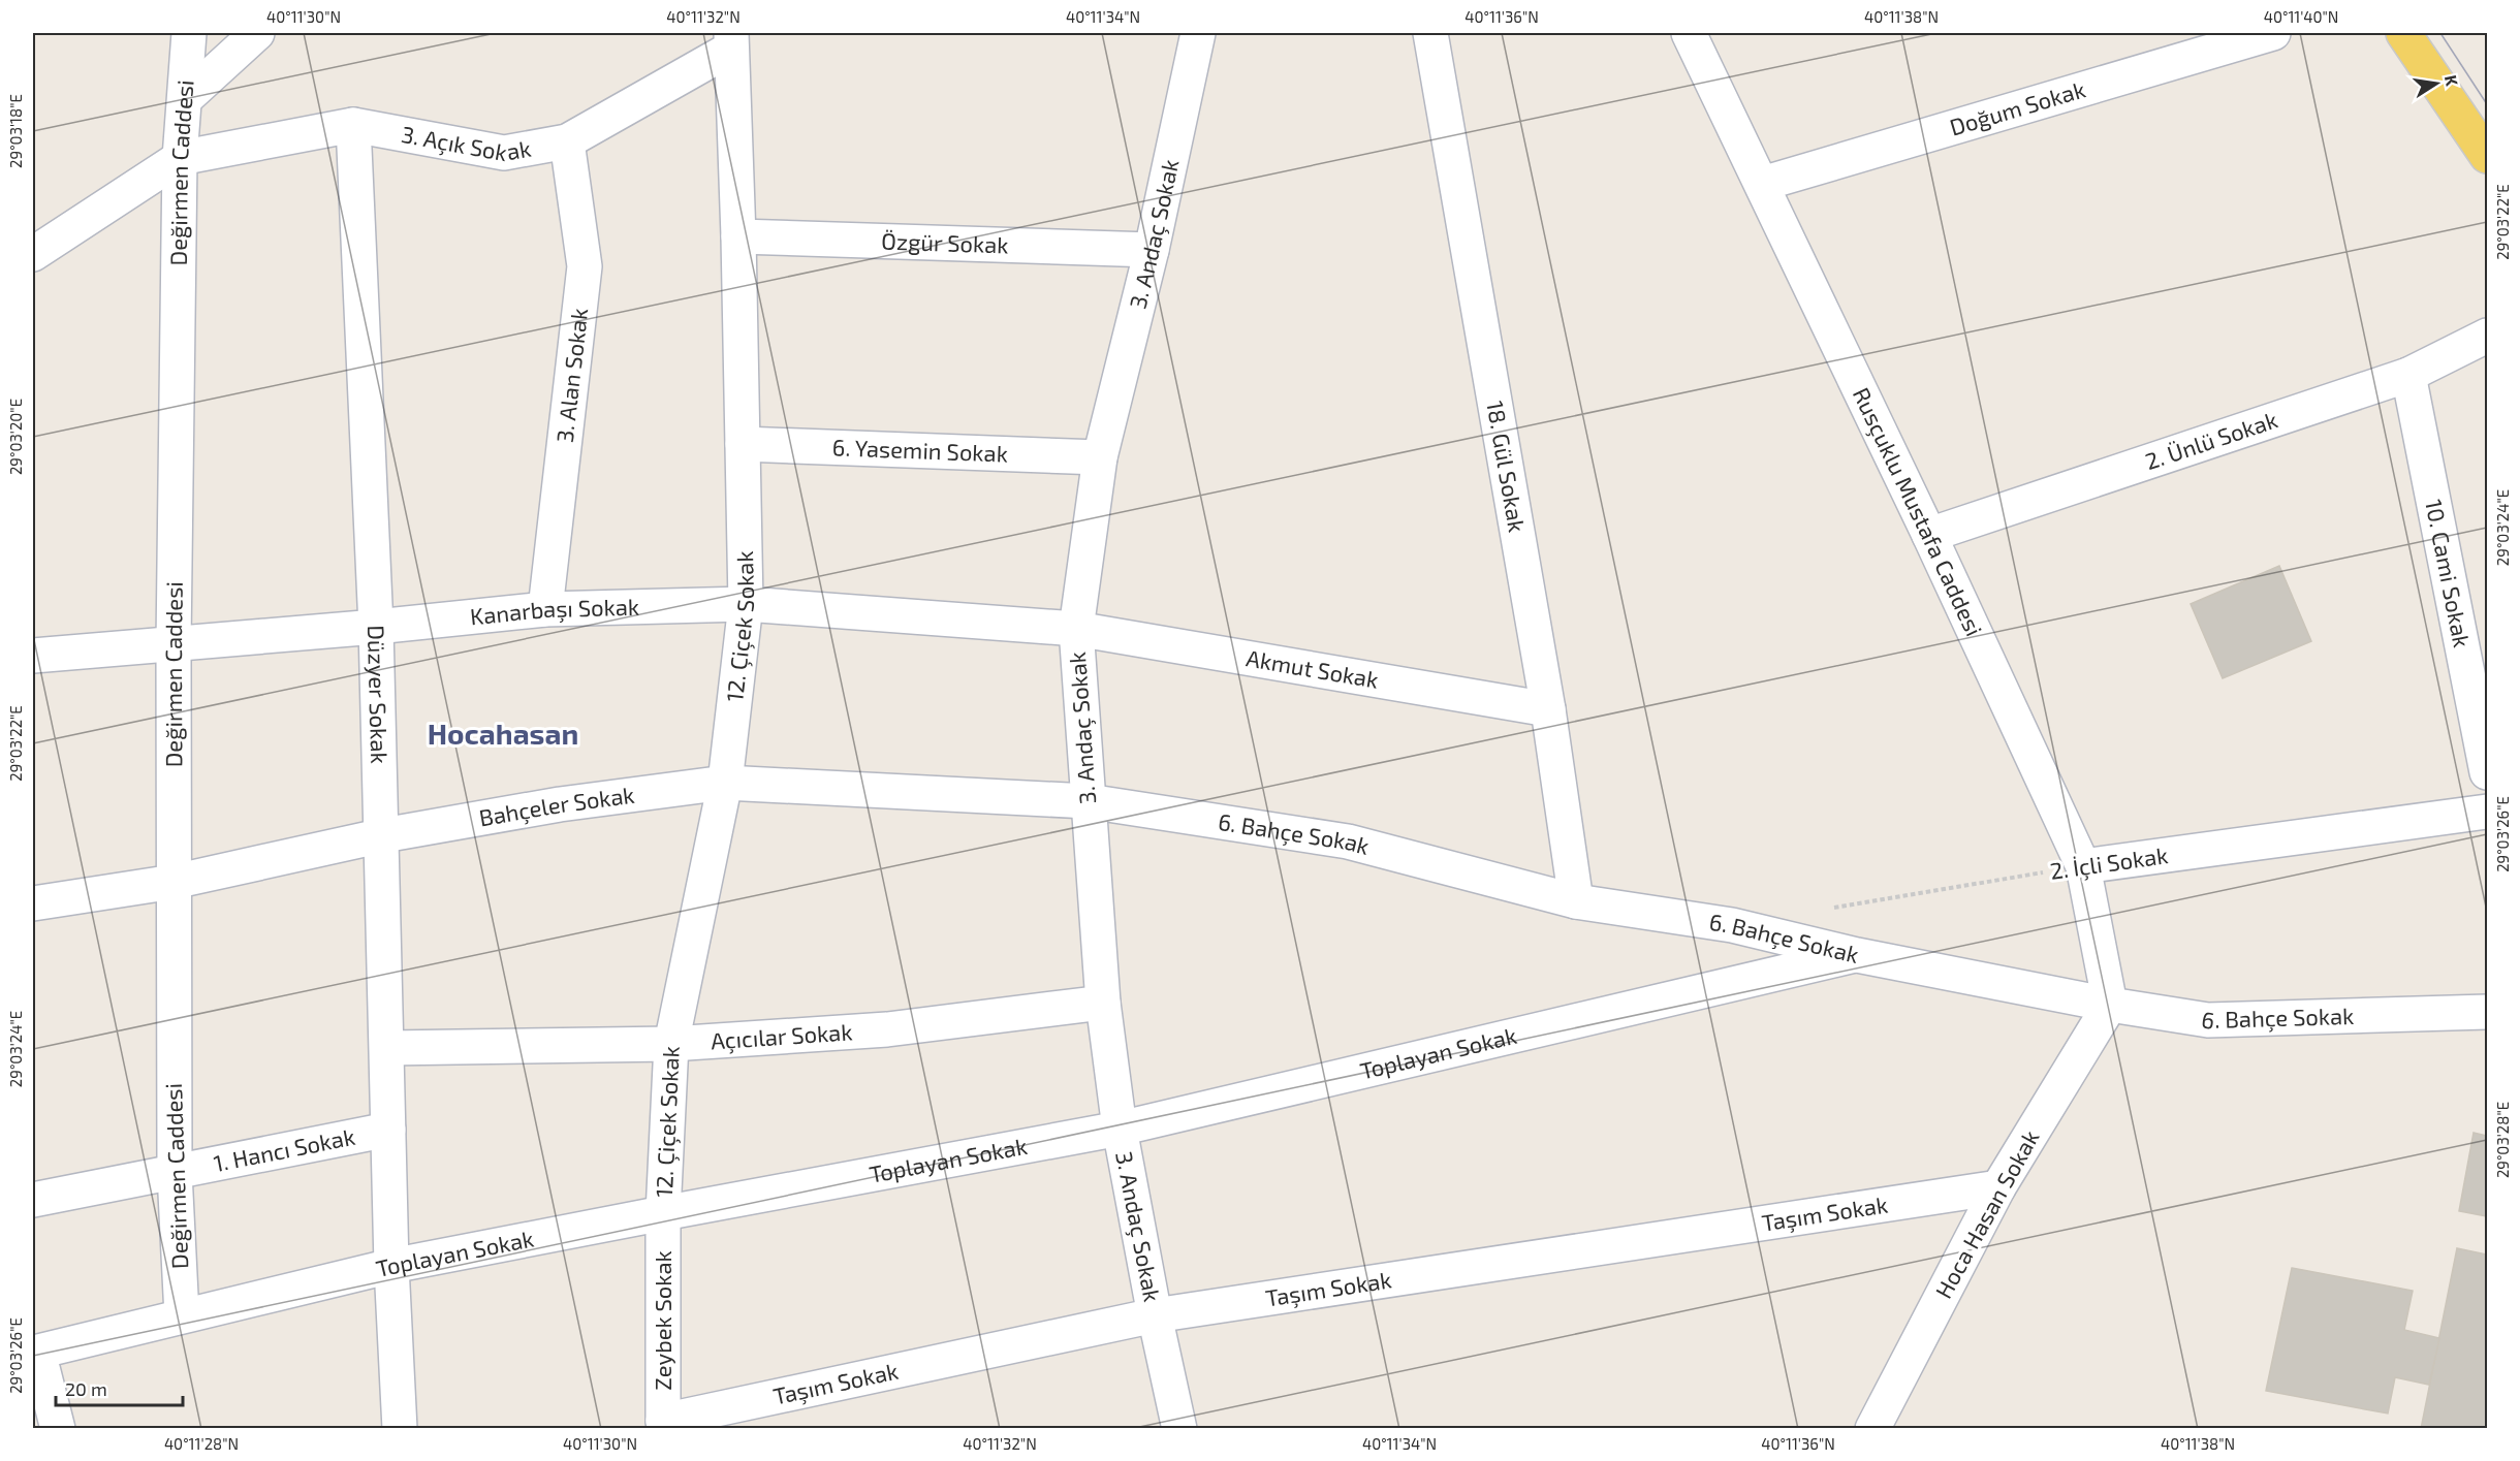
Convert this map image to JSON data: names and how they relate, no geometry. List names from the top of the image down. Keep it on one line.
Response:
{"streets":{"street":["Doğum Sokak","3. Açık Sokak","Değirmen Caddesi","3. Andaç Sokak","Özgür Sokak","3. Alan Sokak","2. Ünlü Sokak","6. Yasemin Sokak","18. Gül Sokak","Rusçuklu Mustafa Caddesi","10. Cami Sokak","Kanarbaşı Sokak","12. Çiçek Sokak","Akmut Sokak","Düzyer Sokak","Bahçeler Sokak","6. Bahçe Sokak","2. İçli Sokak","Açıcılar Sokak","Toplayan Sokak","1. Hancı Sokak","Taşım Sokak","Hoca Hasan Sokak","Zeybek Sokak"]},"crossings":[["Doğum Sokak","Rusçuklu Mustafa Caddesi"],["3. Açık Sokak","Değirmen Caddesi"],["3. Açık Sokak","3. Alan Sokak"],["3. Açık Sokak","12. Çiçek Sokak"],["3. Açık Sokak","Düzyer Sokak"],["Değirmen Caddesi","Kanarbaşı Sokak"],["Değirmen Caddesi","Bahçeler Sokak"],["Değirmen Caddesi","Toplayan Sokak"],["Değirmen Caddesi","1. Hancı Sokak"],["3. Andaç Sokak","Özgür Sokak"],["3. Andaç Sokak","6. Yasemin Sokak"],["3. Andaç Sokak","Kanarbaşı Sokak"],["3. Andaç Sokak","Akmut Sokak"],["3. Andaç Sokak","Bahçeler Sokak"],["3. Andaç Sokak","6. Bahçe Sokak"],["3. Andaç Sokak","Açıcılar Sokak"],["3. Andaç Sokak","Toplayan Sokak"],["3. Andaç Sokak","Taşım Sokak"],["Özgür Sokak","12. Çiçek Sokak"],["3. Alan Sokak","Kanarbaşı Sokak"],["2. Ünlü Sokak","Rusçuklu Mustafa Caddesi"],["2. Ünlü Sokak","10. Cami Sokak"],["6. Yasemin Sokak","12. Çiçek Sokak"],["18. Gül Sokak","Akmut Sokak"],["18. Gül Sokak","6. Bahçe Sokak"],["Rusçuklu Mustafa Caddesi","6. Bahçe Sokak"],["Rusçuklu Mustafa Caddesi","2. İçli Sokak"],["Rusçuklu Mustafa Caddesi","Hoca Hasan Sokak"],["Kanarbaşı Sokak","12. Çiçek Sokak"],["Kanarbaşı Sokak","Akmut Sokak"],["Kanarbaşı Sokak","Düzyer Sokak"],["12. Çiçek Sokak","Bahçeler Sokak"],["12. Çiçek Sokak","Açıcılar Sokak"],["12. Çiçek Sokak","Toplayan Sokak"],["12. Çiçek Sokak","Zeybek Sokak"],["Düzyer Sokak","Bahçeler Sokak"],["Düzyer Sokak","Açıcılar Sokak"],["Düzyer Sokak","Toplayan Sokak"],["Düzyer Sokak","1. Hancı Sokak"],["Bahçeler Sokak","6. Bahçe Sokak"],["6. Bahçe Sokak","Toplayan Sokak"],["6. Bahçe Sokak","Hoca Hasan Sokak"],["Toplayan Sokak","Zeybek Sokak"],["Taşım Sokak","Hoca Hasan Sokak"],["Taşım Sokak","Zeybek Sokak"]],"districts":["Hocahasan"],"scale_bar":"20 m","north":"right","coordinates":["40°11'30\"N","40°11'32\"N","40°11'34\"N","40°11'36\"N","40°11'38\"N","40°11'40\"N","29°03'18\"E","29°03'22\"E","29°03'20\"E","29°03'24\"E","29°03'26\"E","29°03'28\"E","40°11'28\"N"]}
